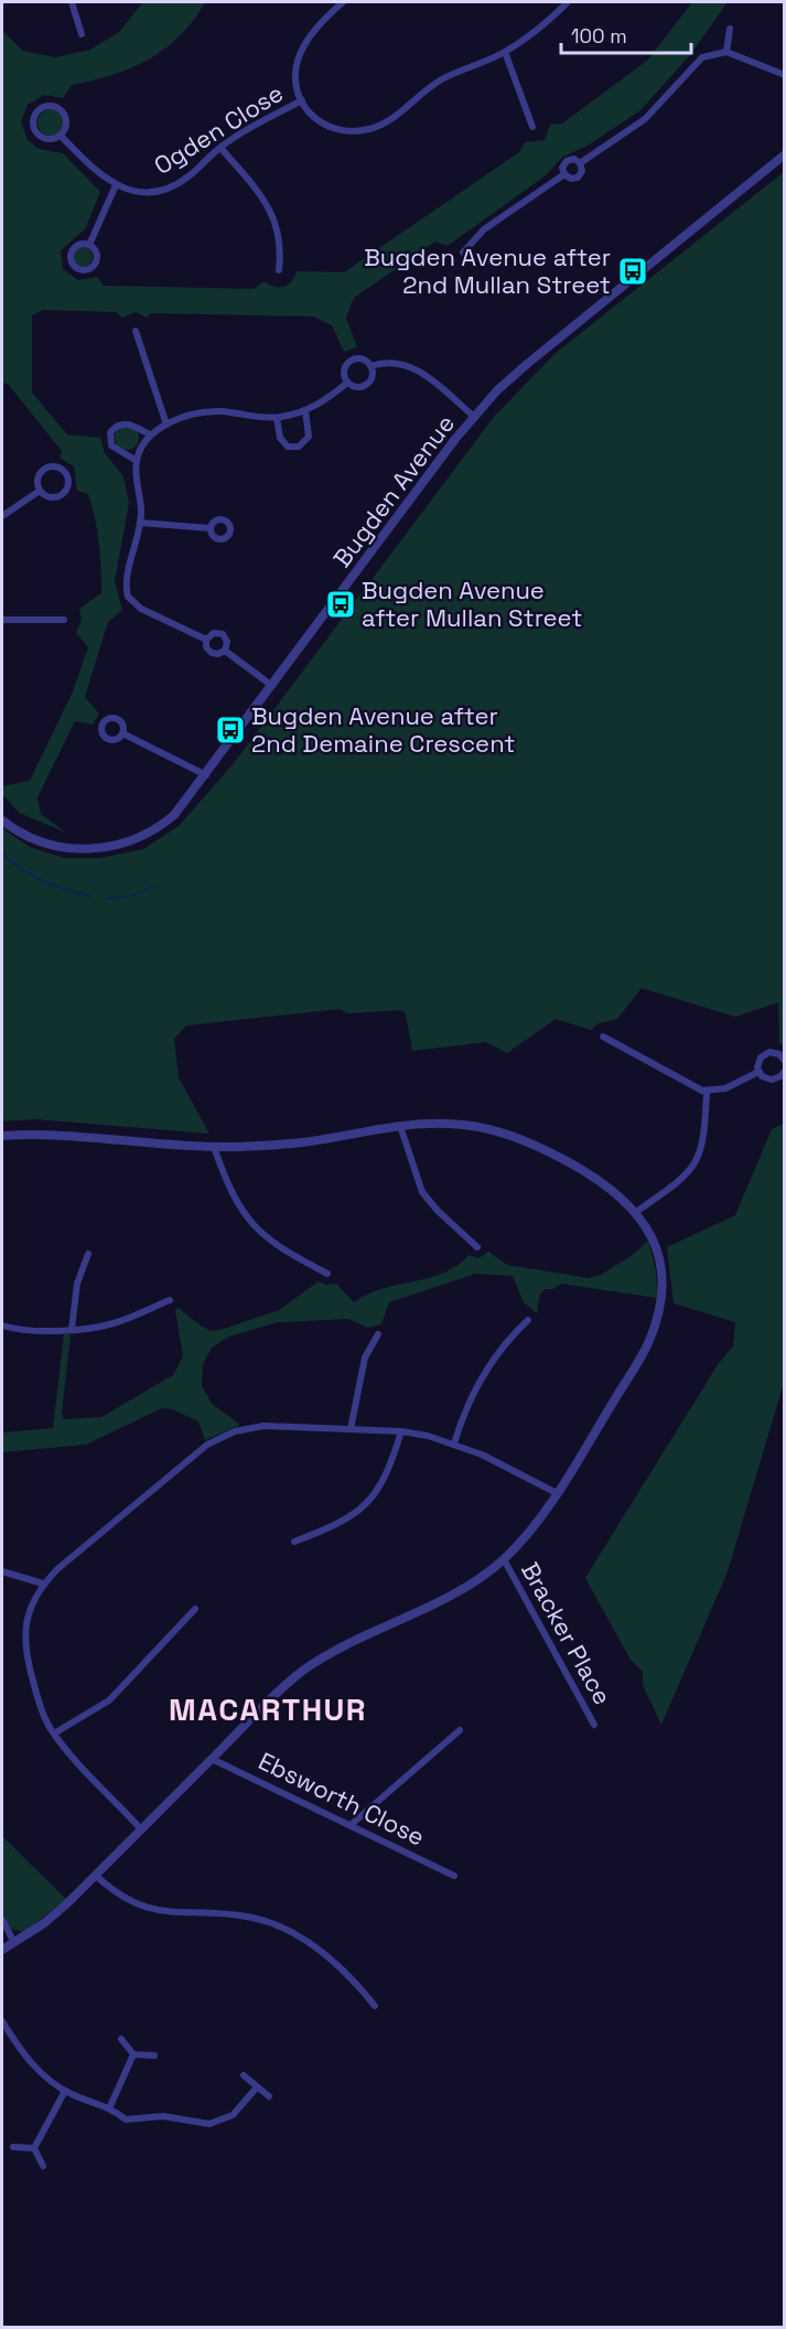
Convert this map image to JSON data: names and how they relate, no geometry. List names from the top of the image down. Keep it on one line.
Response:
{"streets":{"street":["Ogden Close","Bugden Avenue","Bracker Place","Ebsworth Close"]},"districts":["MACARTHUR"],"places":{"bus stop":["Bugden Avenue after 2nd Mullan Street","Bugden Avenue after Mullan Street","Bugden Avenue after 2nd Demaine Crescent"]},"scale_bar":"100 m"}
